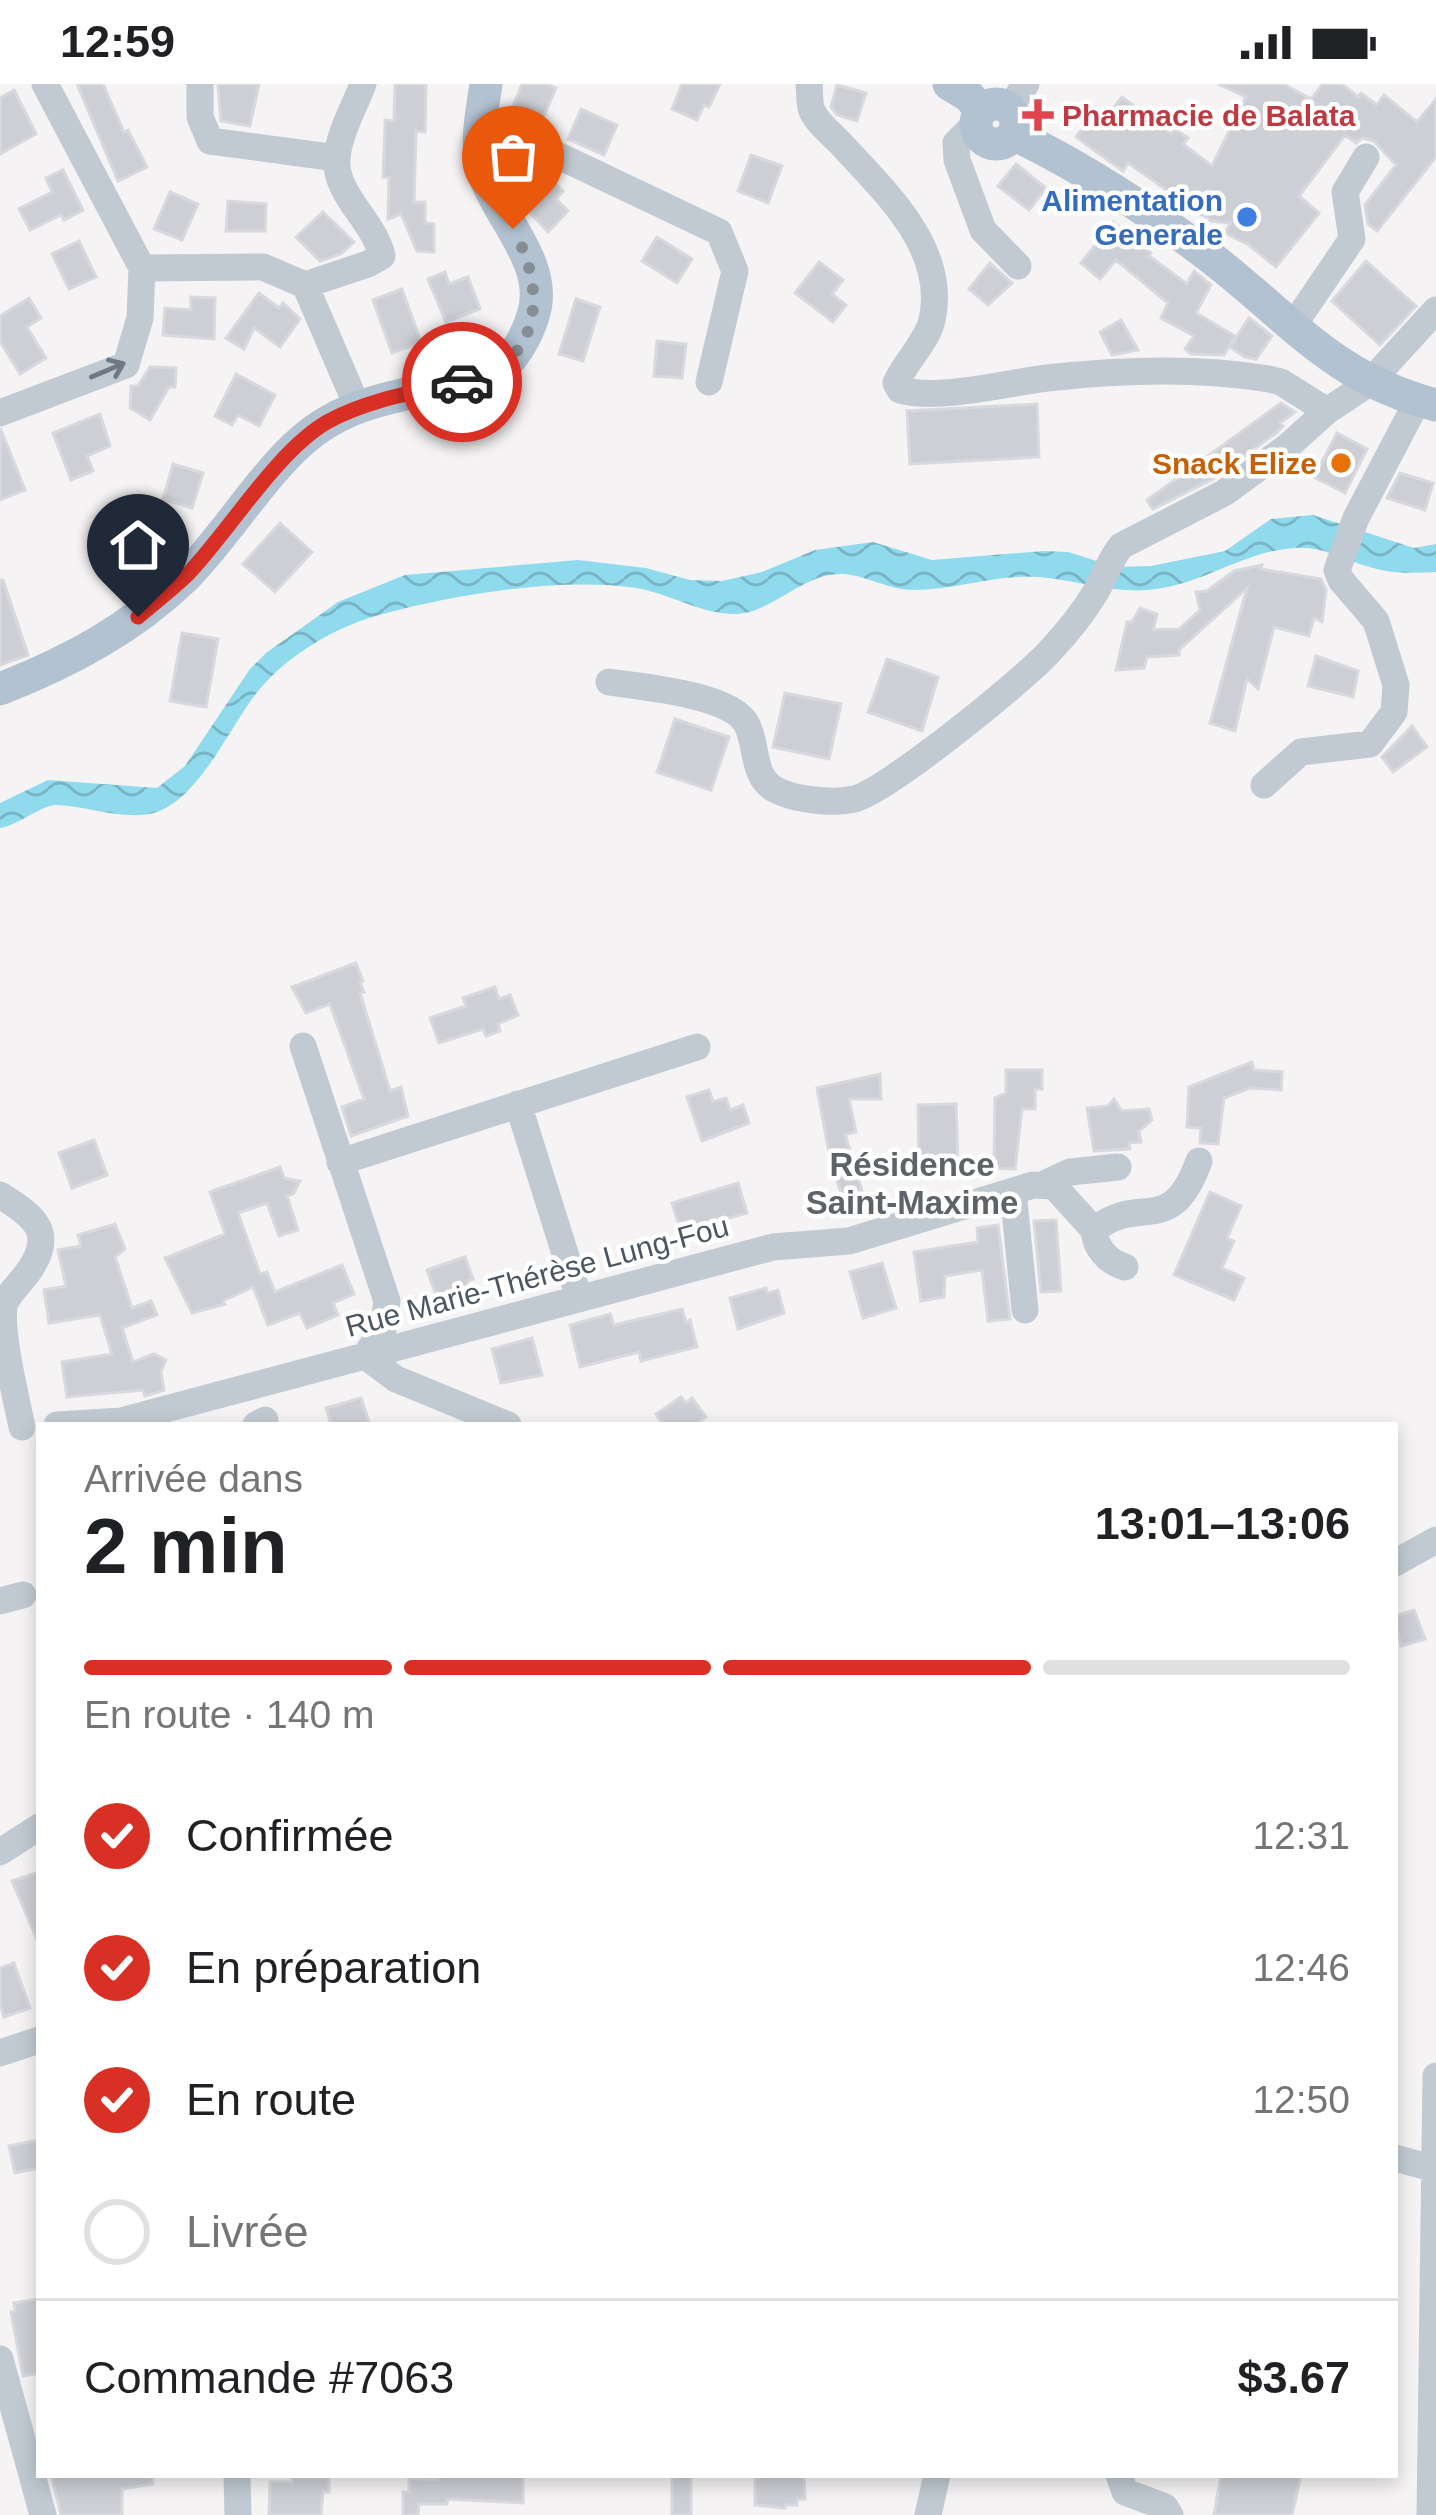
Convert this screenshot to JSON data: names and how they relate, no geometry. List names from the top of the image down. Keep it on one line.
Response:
{"streets":{"street":["Rue Marie-Thérèse Lung-Fou"]},"districts":["Résidence Saint-Maxime"],"places":{"health":["Pharmacie de Balata"],"other":["Alimentation Generale","Snack Elize"]},"page":{"status":"12:59","heading":["2 min","Arrivée dans","13:01–13:06"],"panel":["Commande #7063","$3.67"],"bar":"En route · 140 m","list":[["Confirmée","12:31"],["En préparation","12:46"],["En route","12:50"],"Livrée"]}}
